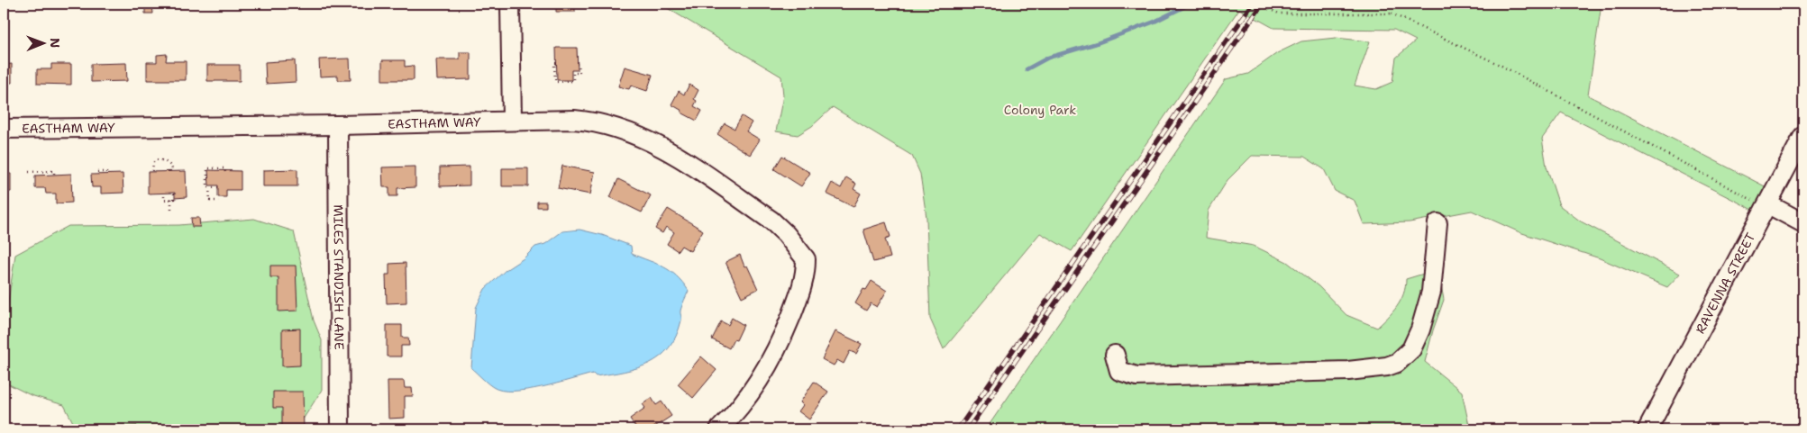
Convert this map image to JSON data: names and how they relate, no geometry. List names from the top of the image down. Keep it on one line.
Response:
{"streets":{"street":["EASTHAM WAY","MILES STANDISH LANE","RAVENNA STREET"]},"crossings":[["EASTHAM WAY","MILES STANDISH LANE"]],"parks":["Colony Park"],"north":"right"}
